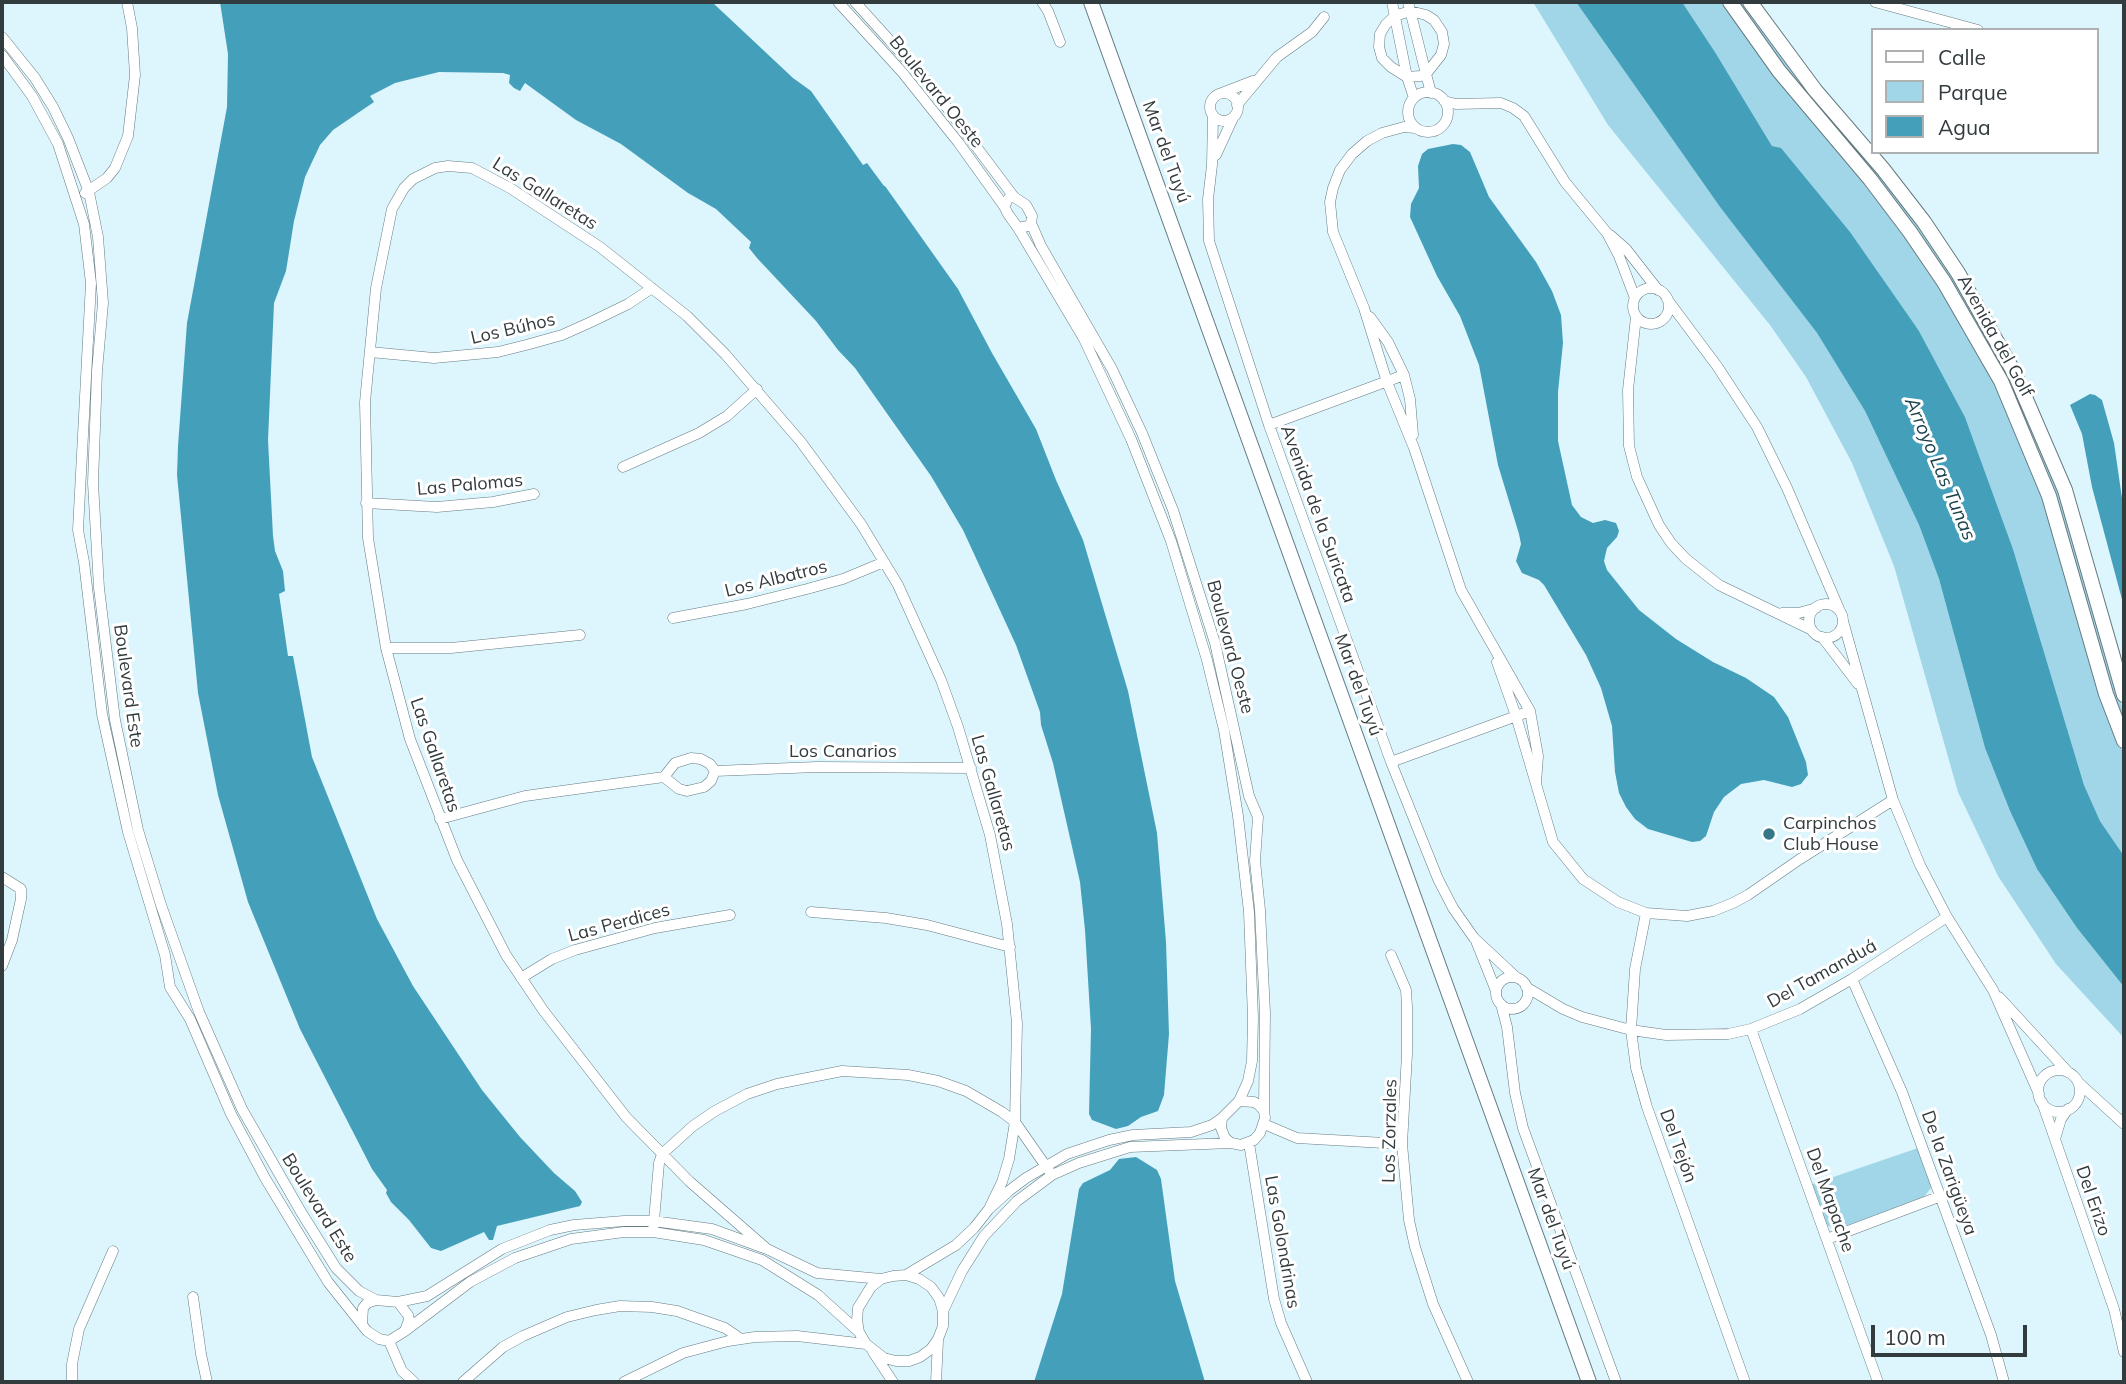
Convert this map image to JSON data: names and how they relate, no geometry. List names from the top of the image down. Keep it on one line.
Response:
{"streets":{"street":["Boulevard Oeste","Mar del Tuyú","Las Gallaretas","Los Búhos","Avenida del Golf","Las Palomas","Avenida de la Suricata","Los Albatros","Boulevard Este","Los Canarios","Las Perdices","Del Tamanduá","Los Zorzales","Del Tejón","De la Zarigüeya","Del Mapache","Del Erizo","Las Golondrinas"]},"crossings":[["Boulevard Oeste","Las Golondrinas"],["Las Gallaretas","Los Búhos"],["Las Gallaretas","Las Palomas"],["Las Gallaretas","Los Albatros"],["Las Gallaretas","Los Canarios"],["Las Gallaretas","Las Perdices"],["Avenida de la Suricata","Del Tamanduá"],["Del Tamanduá","Del Tejón"],["Del Tamanduá","De la Zarigüeya"],["Del Tamanduá","Del Mapache"]],"water":["Arroyo Las Tunas"],"places":["Carpinchos Club House"],"legend":["Calle","Parque","Agua"],"scale_bar":"100 m"}
